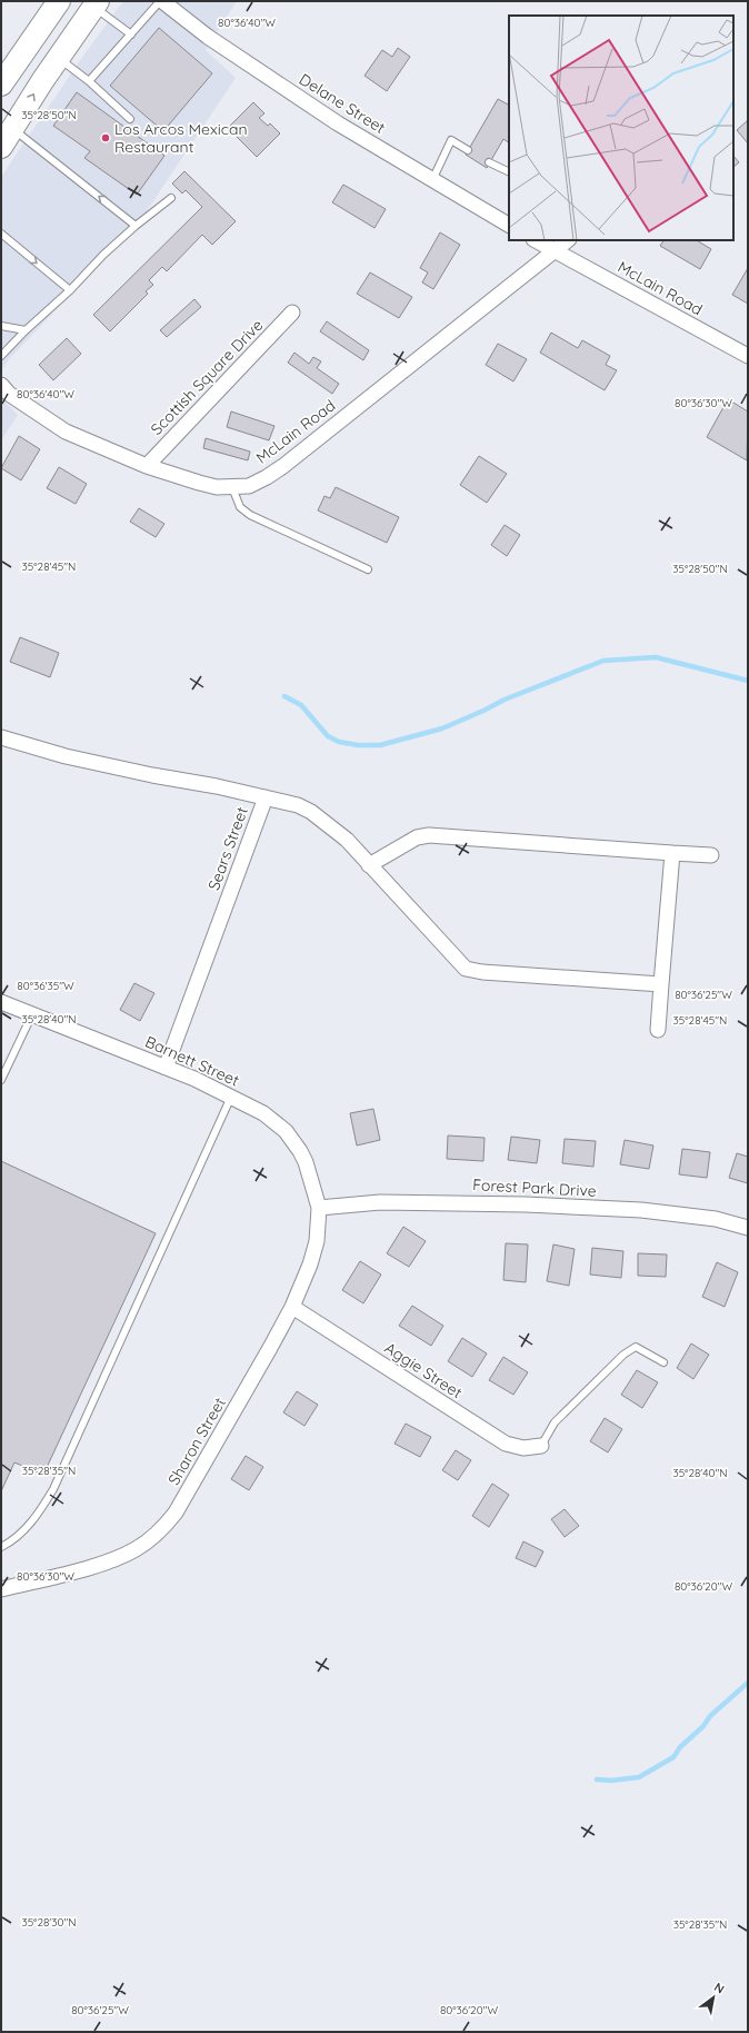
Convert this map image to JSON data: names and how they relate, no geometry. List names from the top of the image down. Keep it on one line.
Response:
{"streets":{"street":["Delane Street","McLain Road","Scottish Square Drive","Sears Street","Barnett Street","Forest Park Drive","Aggie Street","Sharon Street"]},"crossings":[["McLain Road","Scottish Square Drive"],["Sears Street","Barnett Street"],["Barnett Street","Forest Park Drive"],["Barnett Street","Sharon Street"],["Forest Park Drive","Sharon Street"],["Aggie Street","Sharon Street"]],"places":["Los Arcos Mexican Restaurant"],"north":"top right","coordinates":["80°36'40\"W","35°28'50\"N","80°36'30\"W","35°28'45\"N","80°36'35\"W","80°36'25\"W","35°28'40\"N","35°28'35\"N","80°36'20\"W","35°28'30\"N"]}
